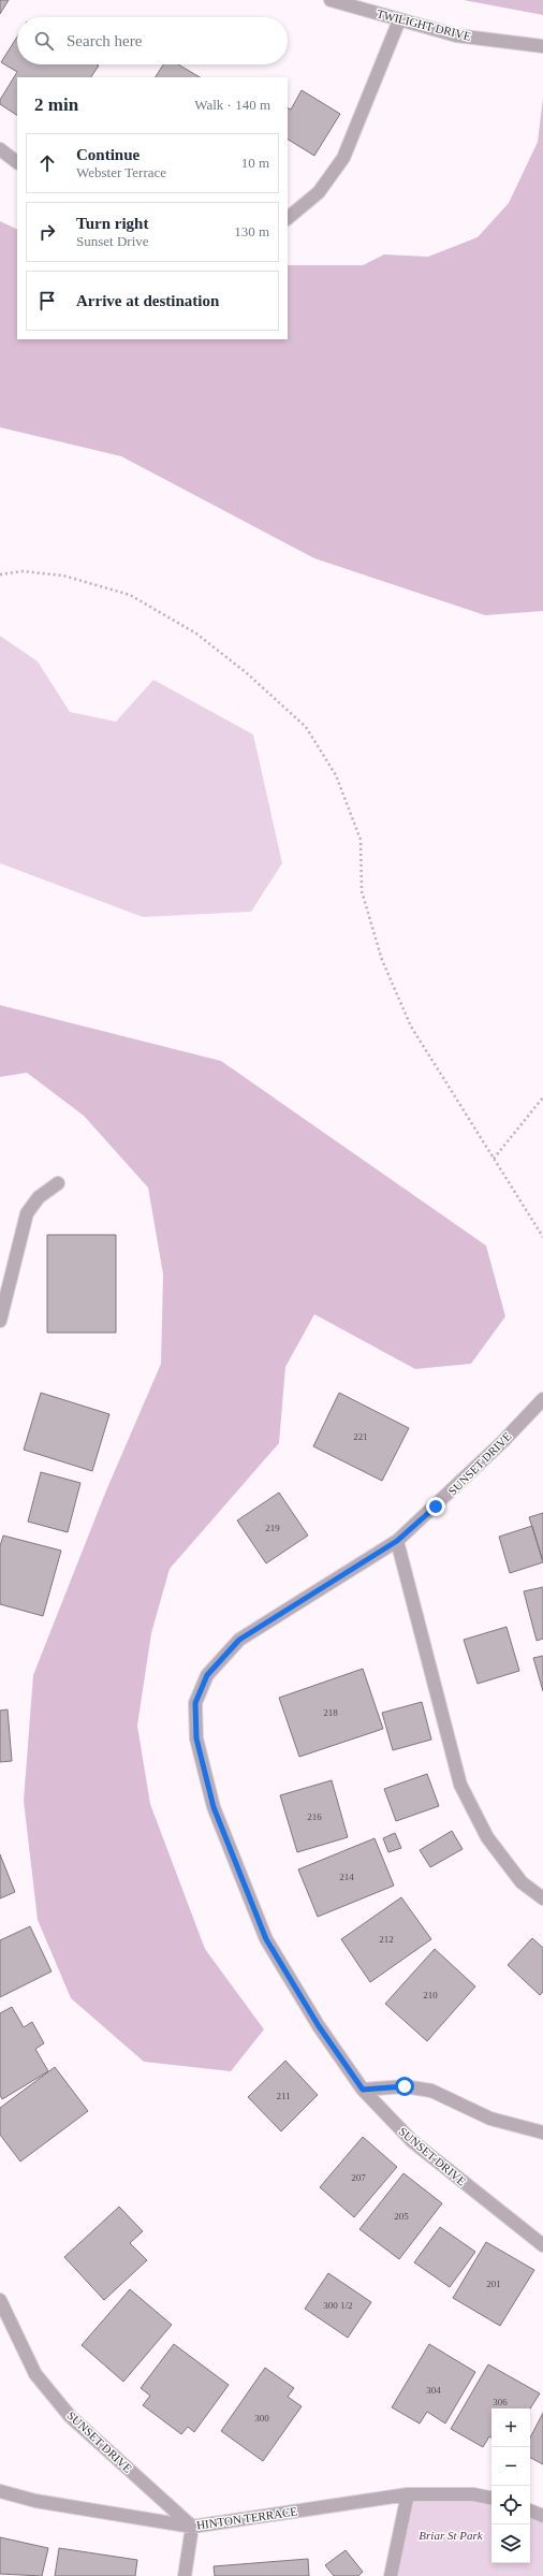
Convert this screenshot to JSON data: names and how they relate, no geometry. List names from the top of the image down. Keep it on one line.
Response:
{"streets":{"street":["TWILIGHT DRIVE","SUNSET DRIVE","HINTON TERRACE"]},"crossings":[["SUNSET DRIVE","HINTON TERRACE"]],"parks":["Briar St Park"],"house_numbers":["221","219","218","216","214","212","210","211","207","205","201","300 1/2","304","306","300"],"page":{"search":"Search here","heading":["2 min","Walk · 140 m"],"list":[["Continue","Webster Terrace","10 m"],["Turn right","Sunset Drive","130 m"],"Arrive at destination"],"map_buttons":["+","−"]}}
